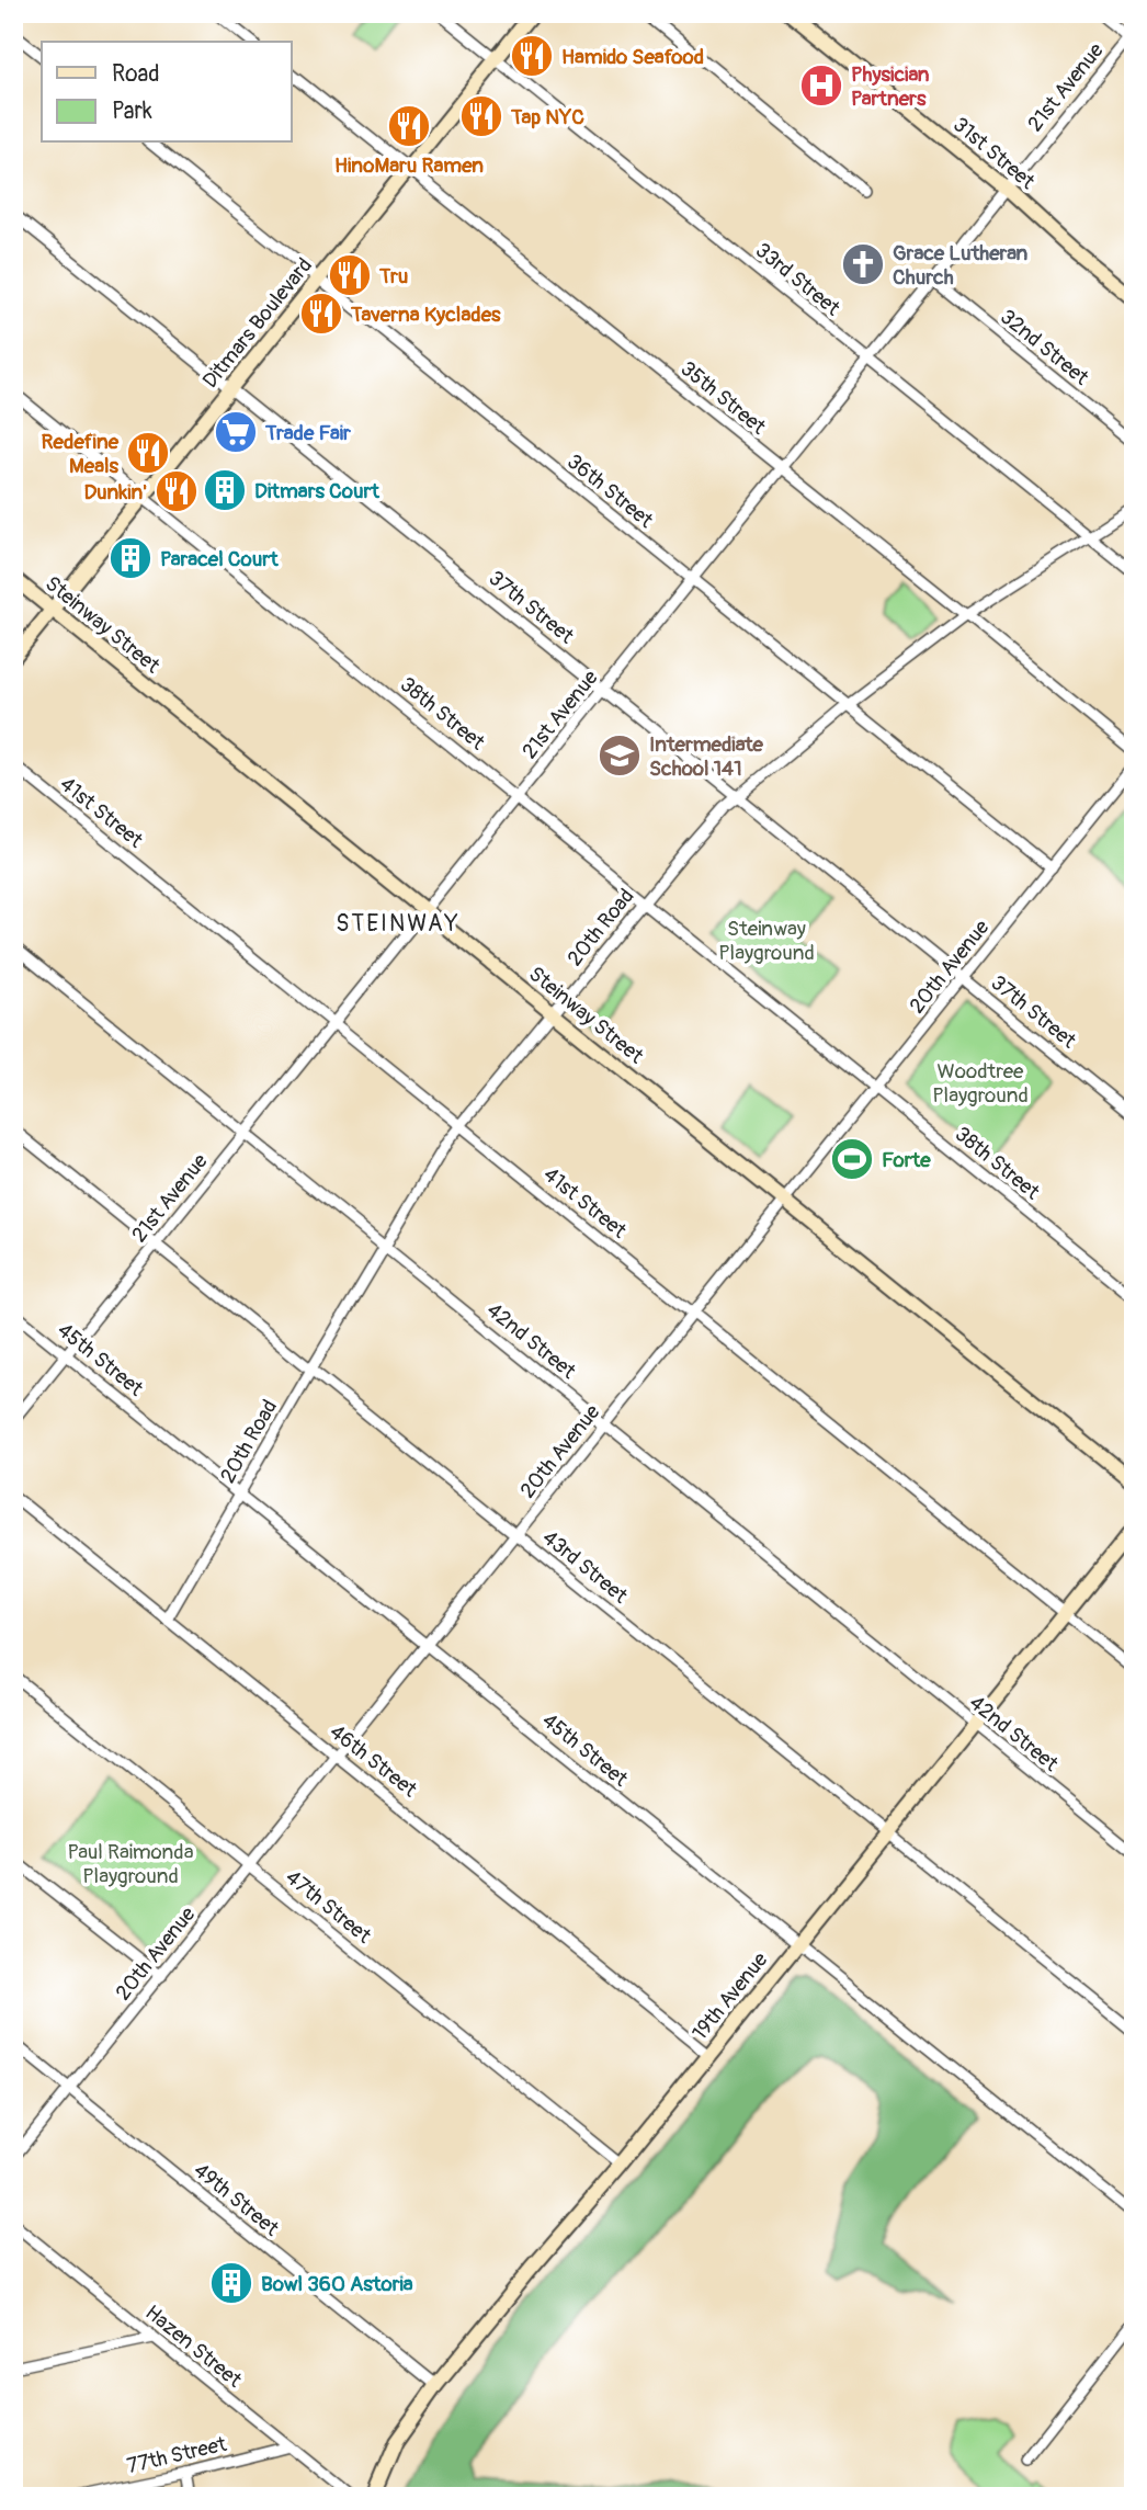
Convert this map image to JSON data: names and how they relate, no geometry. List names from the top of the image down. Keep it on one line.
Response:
{"streets":{"street":["21st Avenue","31st Street","33rd Street","Ditmars Boulevard","32nd Street","35th Street","36th Street","37th Street","Steinway Street","38th Street","41st Street","20th Road","20th Avenue","42nd Street","45th Street","43rd Street","46th Street","47th Street","19th Avenue","49th Street","Hazen Street","77th Street"]},"crossings":[["21st Avenue","31st Street"],["21st Avenue","33rd Street"],["21st Avenue","32nd Street"],["21st Avenue","35th Street"],["21st Avenue","36th Street"],["21st Avenue","37th Street"],["21st Avenue","Steinway Street"],["21st Avenue","38th Street"],["21st Avenue","41st Street"],["21st Avenue","42nd Street"],["21st Avenue","45th Street"],["21st Avenue","43rd Street"],["33rd Street","Ditmars Boulevard"],["33rd Street","20th Road"],["Ditmars Boulevard","35th Street"],["Ditmars Boulevard","36th Street"],["Ditmars Boulevard","37th Street"],["Ditmars Boulevard","Steinway Street"],["Ditmars Boulevard","38th Street"],["35th Street","20th Road"],["36th Street","20th Road"],["36th Street","20th Avenue"],["37th Street","20th Road"],["37th Street","20th Avenue"],["Steinway Street","20th Road"],["Steinway Street","20th Avenue"],["38th Street","20th Road"],["38th Street","20th Avenue"],["41st Street","20th Road"],["41st Street","20th Avenue"],["41st Street","19th Avenue"],["20th Road","42nd Street"],["20th Road","45th Street"],["20th Road","43rd Street"],["20th Road","46th Street"],["20th Avenue","42nd Street"],["20th Avenue","45th Street"],["20th Avenue","43rd Street"],["20th Avenue","46th Street"],["20th Avenue","47th Street"],["20th Avenue","49th Street"],["42nd Street","19th Avenue"],["45th Street","19th Avenue"],["43rd Street","19th Avenue"],["46th Street","19th Avenue"],["47th Street","19th Avenue"],["19th Avenue","49th Street"],["Hazen Street","77th Street"]],"districts":["STEINWAY"],"parks":["Steinway Playground","Woodtree Playground","Paul Raimonda Playground"],"places":{"restaurant":["Hamido Seafood","Tap NYC","HinoMaru Ramen","Tru","Taverna Kyclades","Redefine Meals","Dunkin'"],"hospital":["Physician Partners"],"church":["Grace Lutheran Church"],"supermarket":["Trade Fair"],"building":["Ditmars Court","Paracel Court","Bowl 360 Astoria"],"school or university":["Intermediate School 141"],"sports":["Forte"]},"legend":["Road","Park"]}
